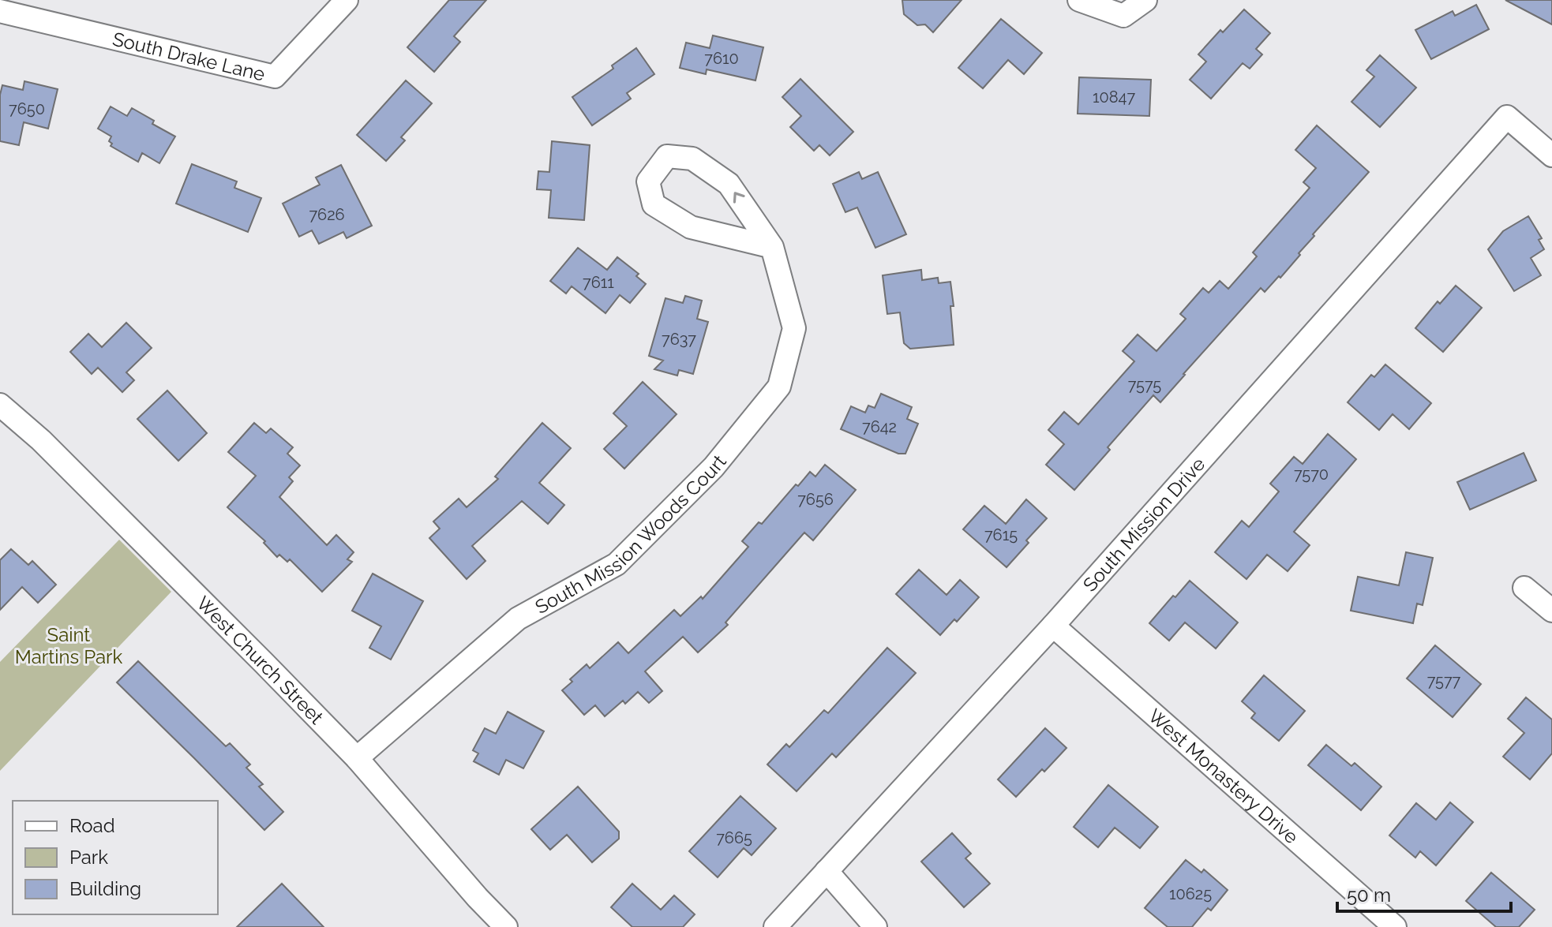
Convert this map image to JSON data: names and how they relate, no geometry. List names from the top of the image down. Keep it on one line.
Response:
{"streets":{"street":["South Drake Lane","South Mission Drive","South Mission Woods Court","West Church Street","West Monastery Drive"]},"crossings":[["South Mission Drive","West Monastery Drive"],["South Mission Woods Court","West Church Street"]],"parks":["Saint Martins Park"],"house_numbers":["7610","10847","7650","7626","7611","7637","7575","7642","7570","7656","7615","7577","7665","10625"],"legend":["Road","Park","Building"],"scale_bar":"50 m"}
